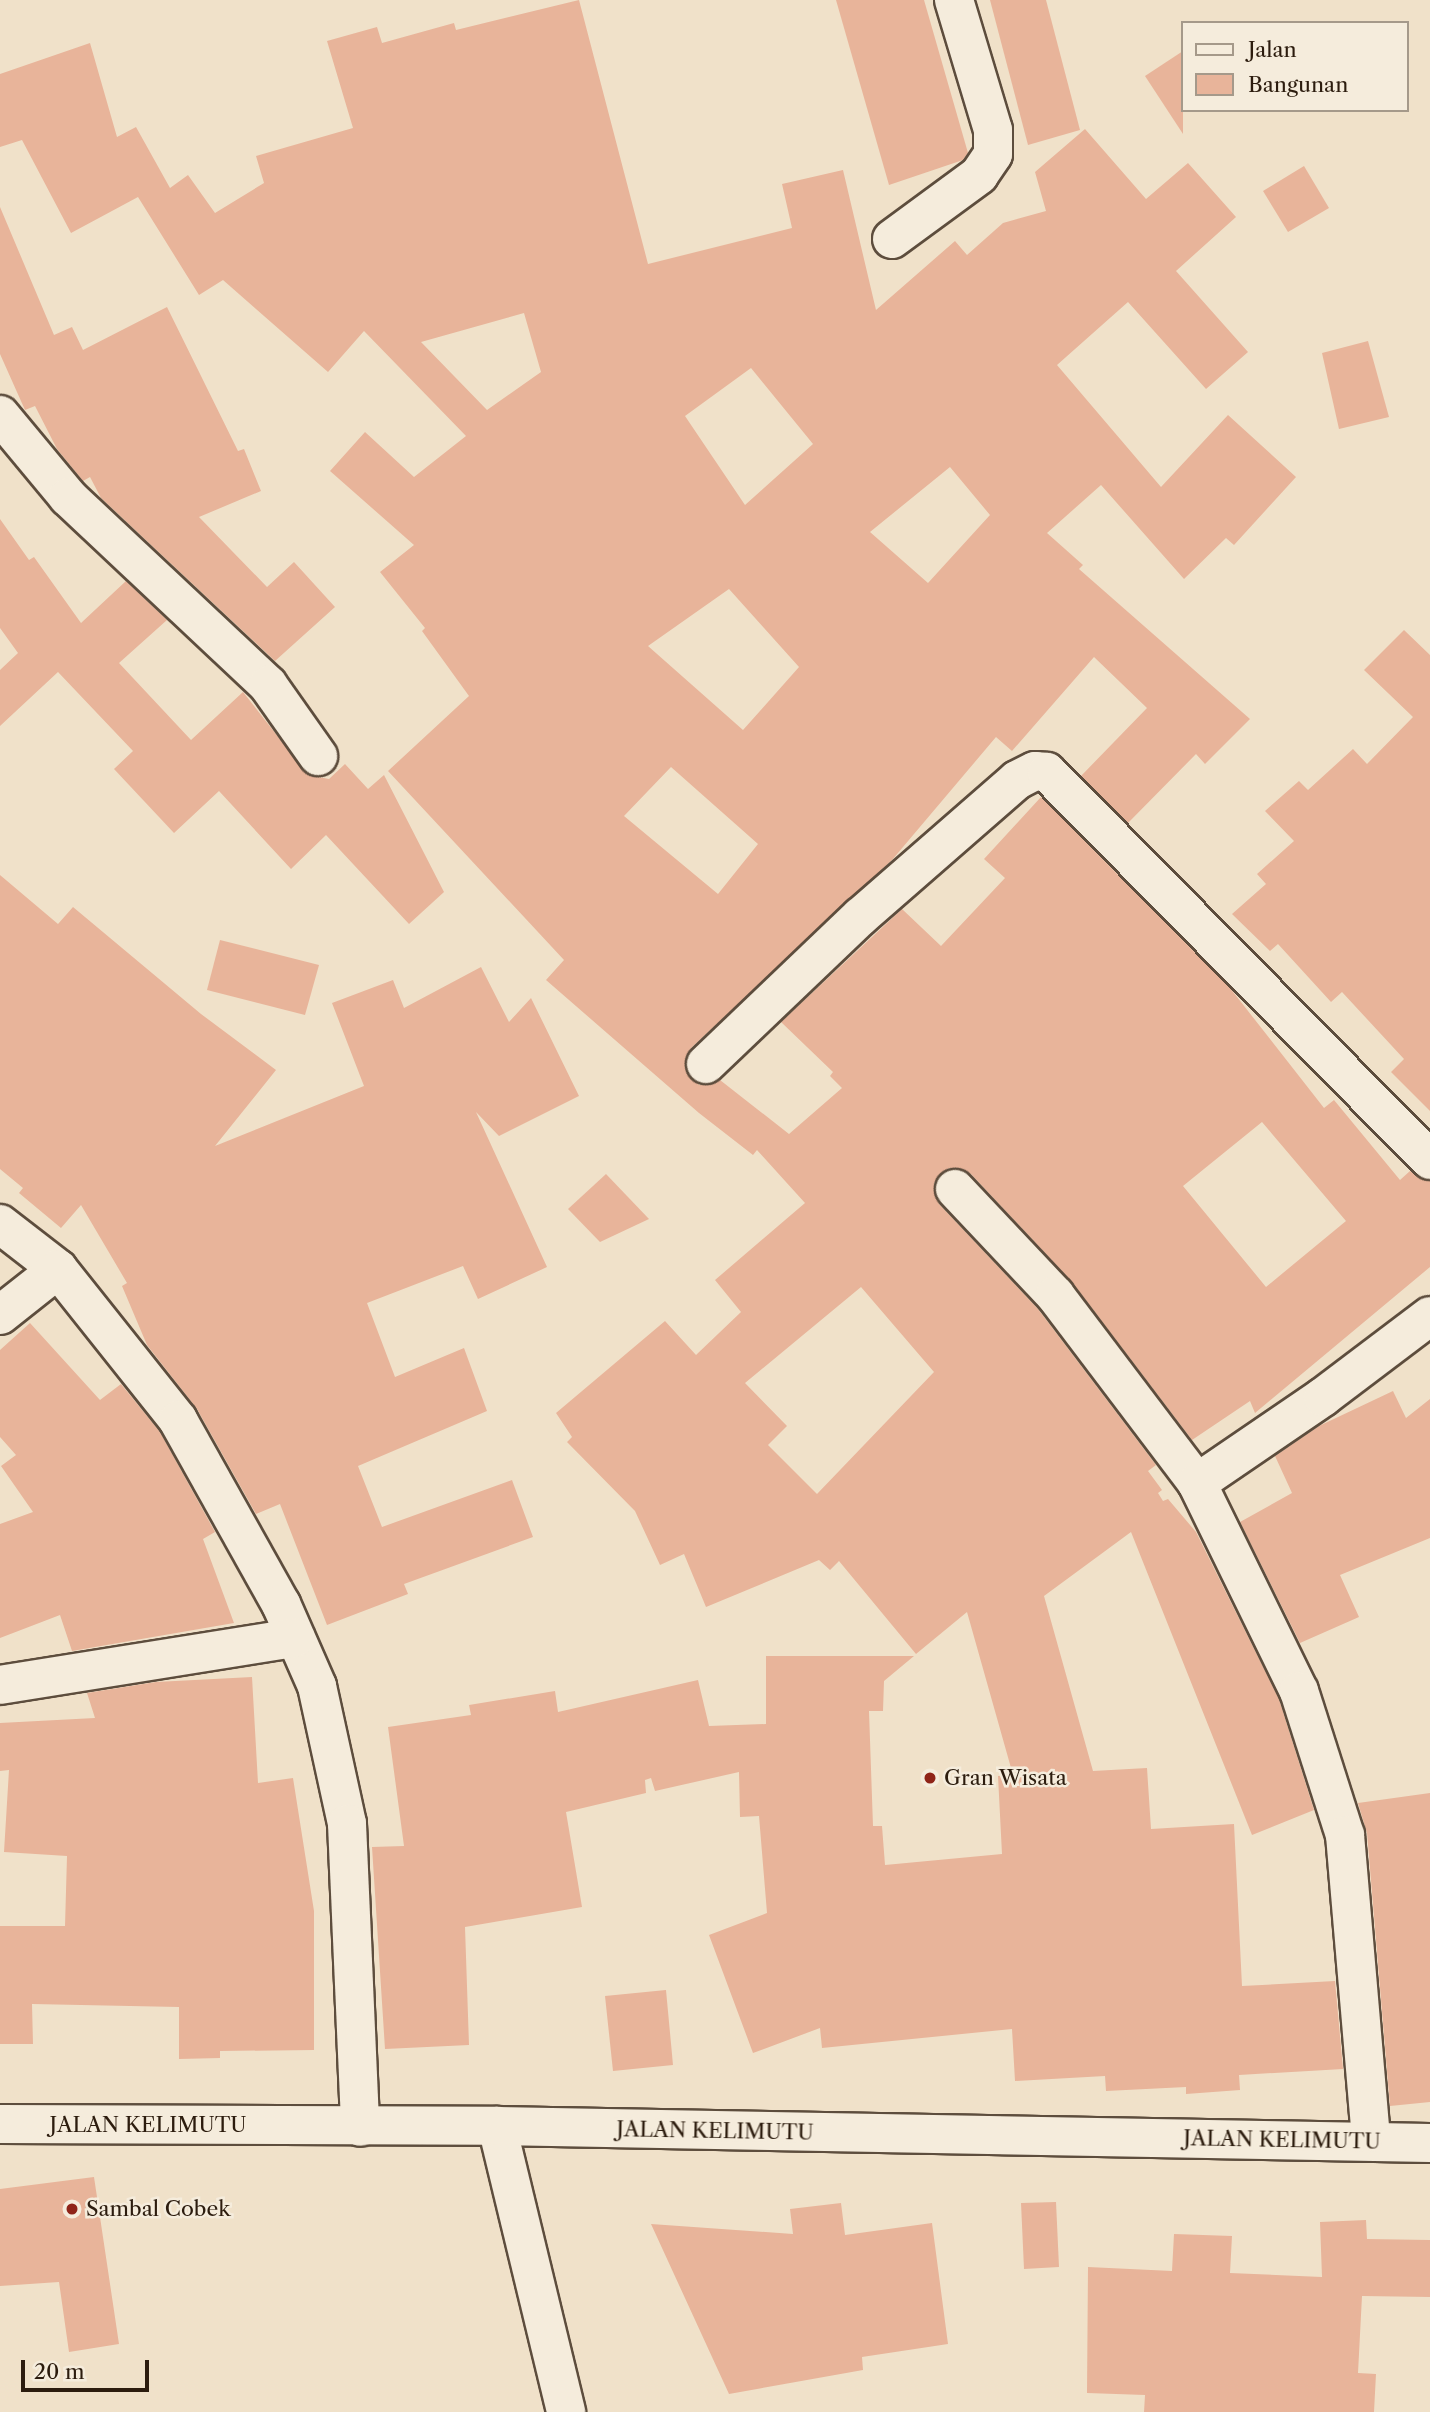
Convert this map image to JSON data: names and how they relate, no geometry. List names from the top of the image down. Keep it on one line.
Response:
{"streets":{"street":["JALAN KELIMUTU"]},"places":["Gran Wisata","Sambal Cobek"],"legend":["Jalan","Bangunan"],"scale_bar":"20 m"}
